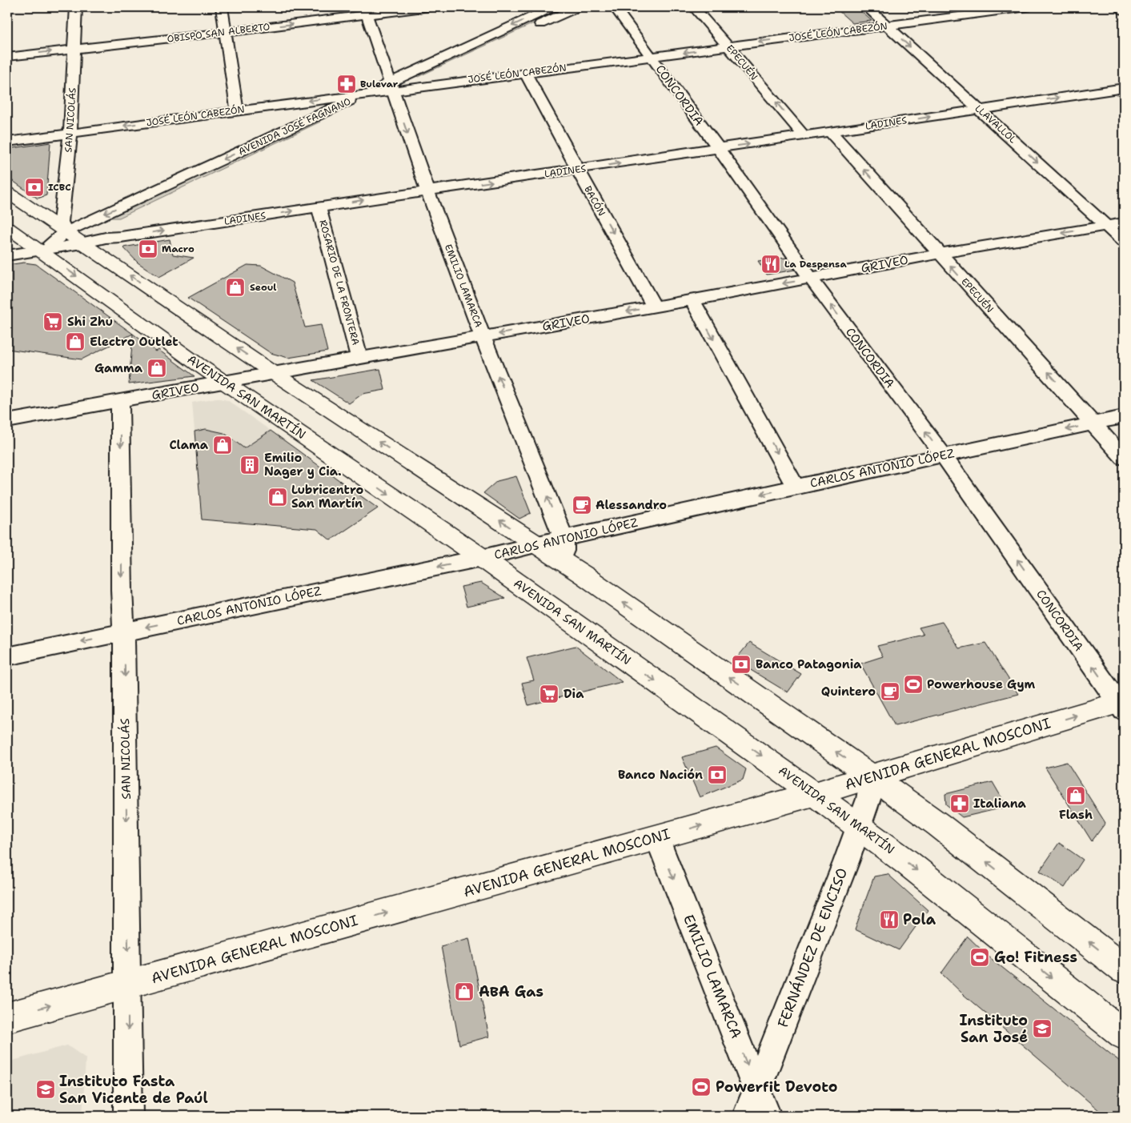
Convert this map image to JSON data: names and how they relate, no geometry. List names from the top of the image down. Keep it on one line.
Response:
{"streets":{"main road":["AVENIDA SAN MARTÍN","AVENIDA GENERAL MOSCONI"],"street":["JOSÉ LEÓN CABEZÓN","OBISPO SAN ALBERTO","EPECUÉN","CONCORDIA","SAN NICOLÁS","LADINES","LLAVALLOL","AVENIDA JOSÉ FAGNANO","BACÓN","GRIVEO","ROSARIO DE LA FRONTERA","EMILIO LAMARCA","CARLOS ANTONIO LÓPEZ","FERNÁNDEZ DE ENCISO"]},"crossings":[["JOSÉ LEÓN CABEZÓN","EPECUÉN"],["JOSÉ LEÓN CABEZÓN","CONCORDIA"],["JOSÉ LEÓN CABEZÓN","SAN NICOLÁS"],["JOSÉ LEÓN CABEZÓN","LLAVALLOL"],["JOSÉ LEÓN CABEZÓN","AVENIDA JOSÉ FAGNANO"],["JOSÉ LEÓN CABEZÓN","BACÓN"],["JOSÉ LEÓN CABEZÓN","EMILIO LAMARCA"],["OBISPO SAN ALBERTO","SAN NICOLÁS"],["OBISPO SAN ALBERTO","EMILIO LAMARCA"],["EPECUÉN","LADINES"],["EPECUÉN","GRIVEO"],["EPECUÉN","CARLOS ANTONIO LÓPEZ"],["CONCORDIA","LADINES"],["CONCORDIA","GRIVEO"],["CONCORDIA","CARLOS ANTONIO LÓPEZ"],["CONCORDIA","AVENIDA GENERAL MOSCONI"],["SAN NICOLÁS","AVENIDA JOSÉ FAGNANO"],["SAN NICOLÁS","GRIVEO"],["SAN NICOLÁS","CARLOS ANTONIO LÓPEZ"],["SAN NICOLÁS","AVENIDA GENERAL MOSCONI"],["LADINES","LLAVALLOL"],["LADINES","AVENIDA JOSÉ FAGNANO"],["LADINES","BACÓN"],["LADINES","ROSARIO DE LA FRONTERA"],["LADINES","EMILIO LAMARCA"],["LADINES","AVENIDA SAN MARTÍN"],["LLAVALLOL","GRIVEO"],["AVENIDA JOSÉ FAGNANO","EMILIO LAMARCA"],["AVENIDA JOSÉ FAGNANO","AVENIDA SAN MARTÍN"],["BACÓN","GRIVEO"],["GRIVEO","ROSARIO DE LA FRONTERA"],["GRIVEO","EMILIO LAMARCA"],["GRIVEO","AVENIDA SAN MARTÍN"],["EMILIO LAMARCA","CARLOS ANTONIO LÓPEZ"],["EMILIO LAMARCA","AVENIDA GENERAL MOSCONI"],["EMILIO LAMARCA","FERNÁNDEZ DE ENCISO"],["AVENIDA SAN MARTÍN","CARLOS ANTONIO LÓPEZ"],["AVENIDA SAN MARTÍN","AVENIDA GENERAL MOSCONI"],["AVENIDA SAN MARTÍN","FERNÁNDEZ DE ENCISO"],["AVENIDA GENERAL MOSCONI","FERNÁNDEZ DE ENCISO"]],"one_way":["JOSÉ LEÓN CABEZÓN","OBISPO SAN ALBERTO","EPECUÉN","SAN NICOLÁS","LADINES","LLAVALLOL","BACÓN","GRIVEO","CARLOS ANTONIO LÓPEZ","AVENIDA GENERAL MOSCONI"],"places":{"pharmacy":["Bulevar","Italiana"],"bank":["ICBC","Macro","Banco Patagonia","Banco Nación"],"restaurant":["La Despensa","Pola"],"shop":["Seoul","Electro Outlet","Gamma","Clama","Lubricentro San Martín","Flash","ABA Gas"],"supermarket":["Shi Zhu","Dia"],"building":["Emilio Nager y Cia."],"cafe":["Alessandro","Quintero"],"sports":["Powerhouse Gym","Go! Fitness","Powerfit Devoto"],"school or university":["Instituto San José","Instituto Fasta San Vicente de Paúl"]}}
